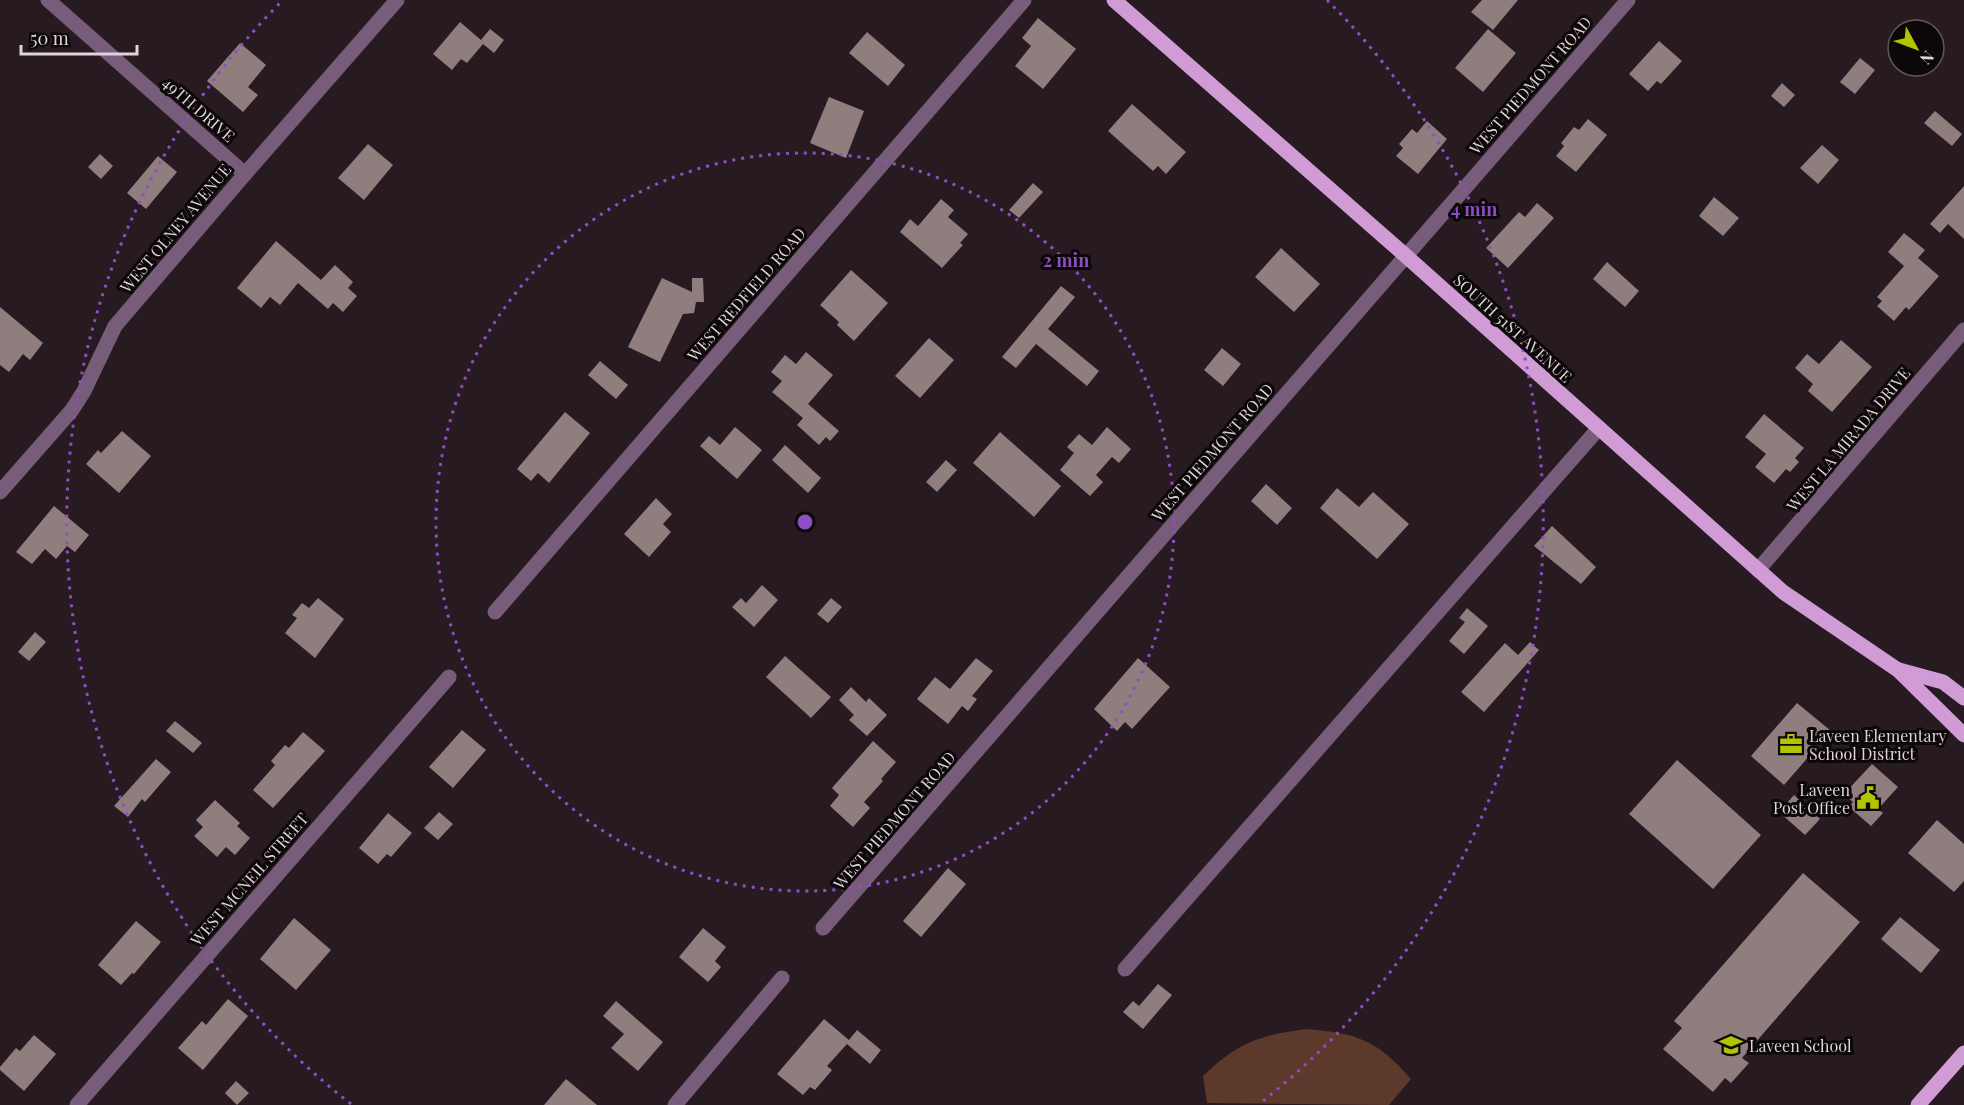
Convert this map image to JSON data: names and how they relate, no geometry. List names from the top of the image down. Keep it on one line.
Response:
{"streets":{"main road":["SOUTH 51ST AVENUE"],"street":["WEST PIEDMONT ROAD","49TH DRIVE","WEST OLNEY AVENUE","WEST REDFIELD ROAD","WEST LA MIRADA DRIVE","WEST MCNEIL STREET"]},"crossings":[["WEST PIEDMONT ROAD","SOUTH 51ST AVENUE"],["49TH DRIVE","WEST OLNEY AVENUE"],["SOUTH 51ST AVENUE","WEST LA MIRADA DRIVE"]],"places":{"office":["Laveen Elementary School District"],"public building":["Laveen Post Office"],"school or university":["Laveen School"]},"scale_bar":"50 m","north":"bottom right","rings":["4 min","2 min"]}
